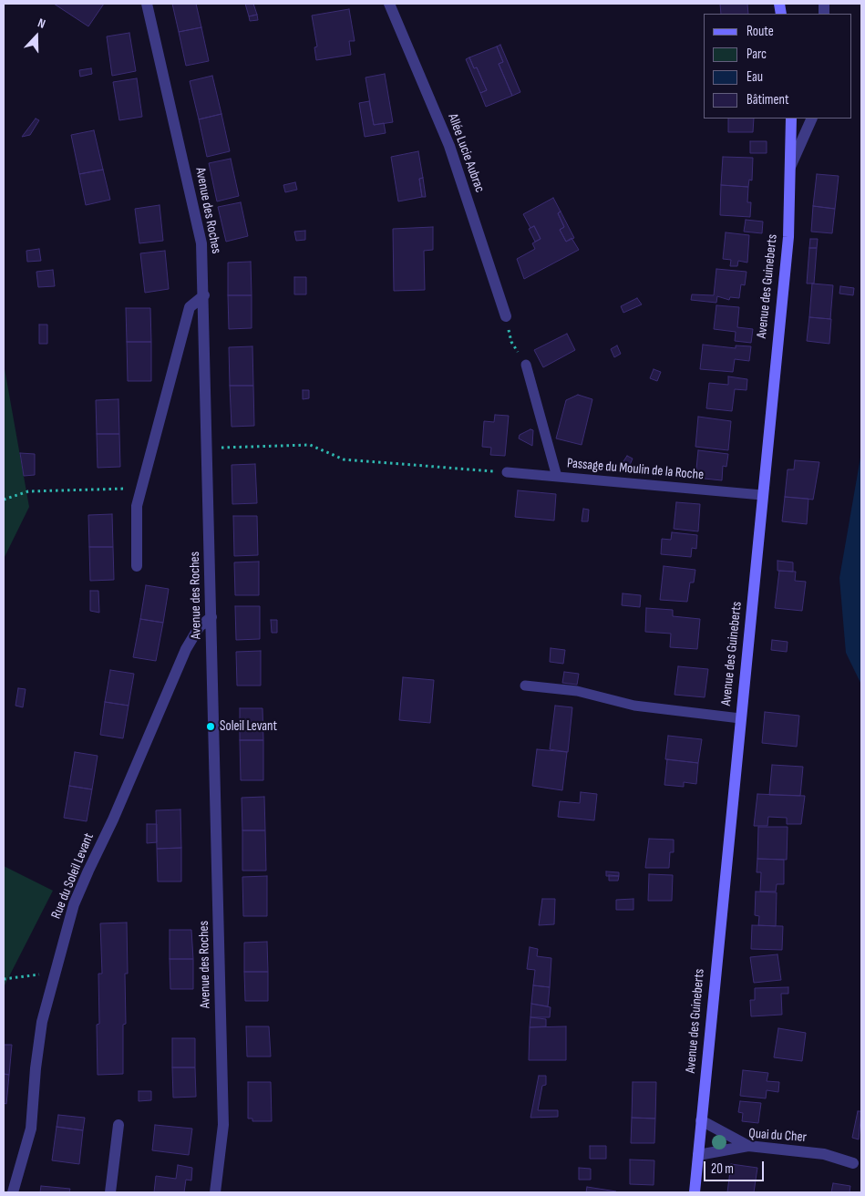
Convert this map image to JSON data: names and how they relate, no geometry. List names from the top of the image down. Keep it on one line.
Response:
{"streets":{"street":["Allée Lucie Aubrac","Avenue des Roches","Avenue des Guineberts","Rue du Soleil Levant","Quai du Cher"],"lane":["Passage du Moulin de la Roche"]},"crossings":[["Avenue des Roches","Rue du Soleil Levant"],["Avenue des Guineberts","Passage du Moulin de la Roche"],["Avenue des Guineberts","Quai du Cher"]],"places":["Soleil Levant"],"legend":["Route","Parc","Eau","Bâtiment"],"scale_bar":"20 m","north":"top"}
